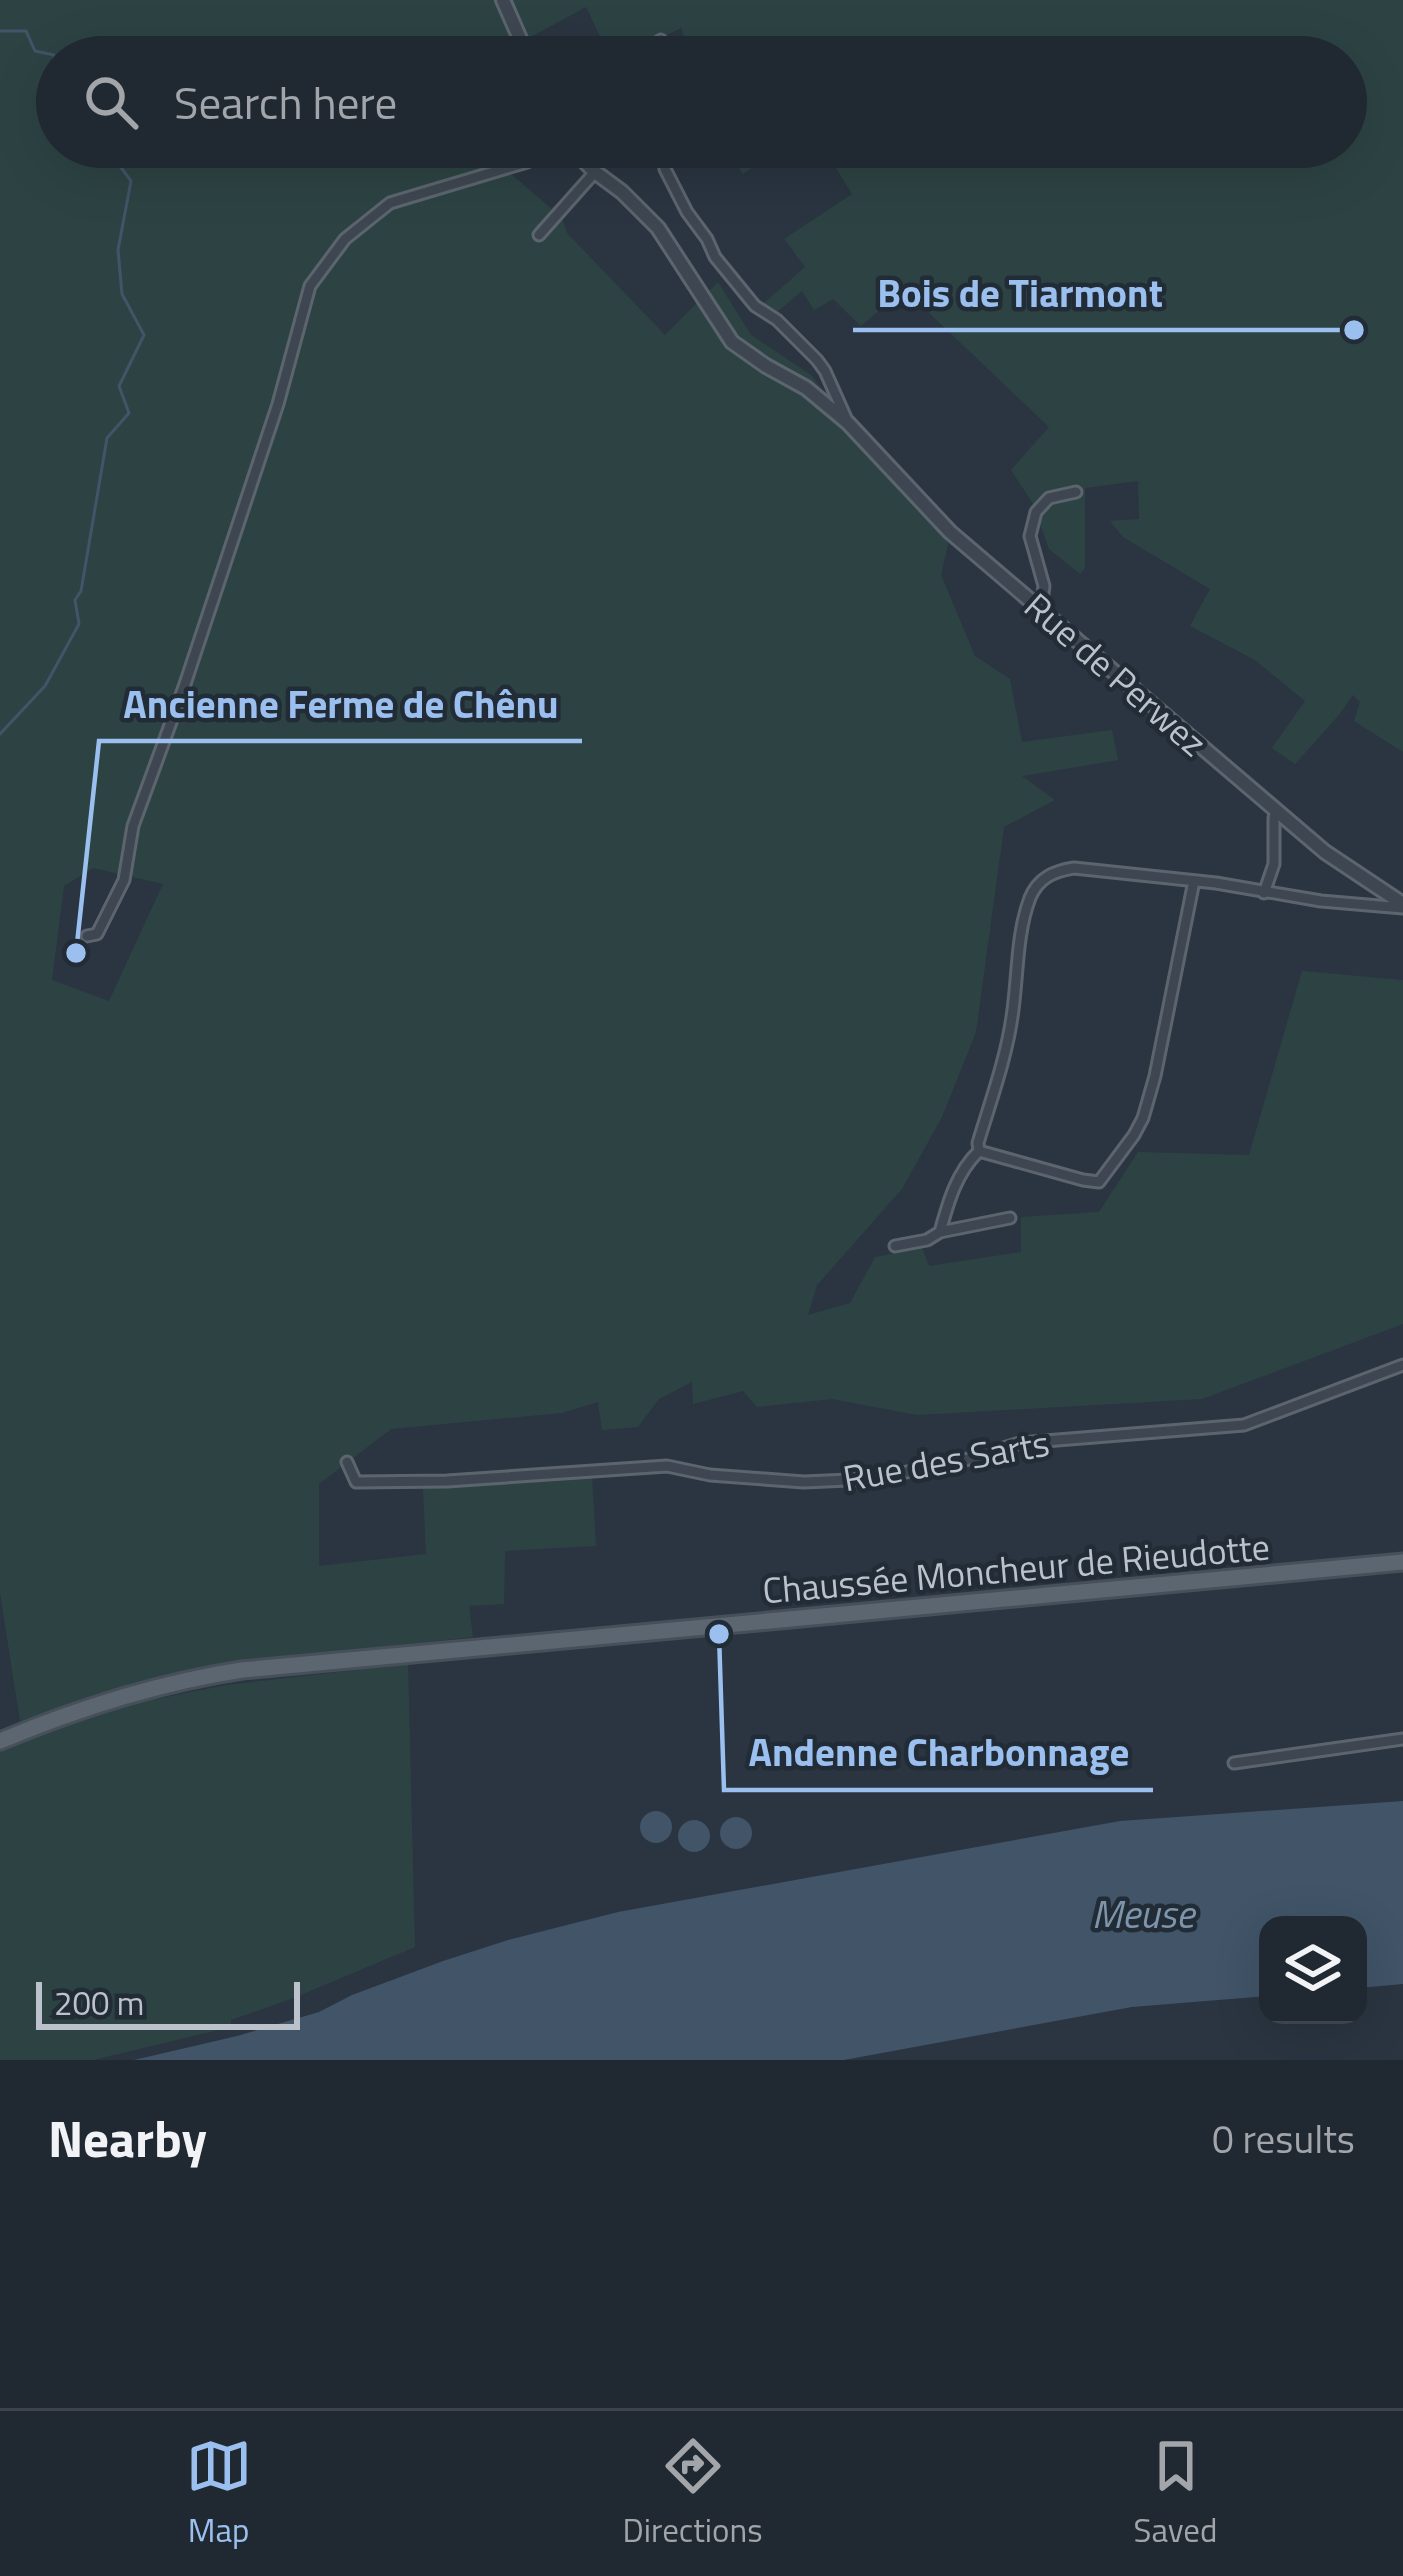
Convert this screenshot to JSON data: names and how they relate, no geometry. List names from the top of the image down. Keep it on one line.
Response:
{"streets":{"main road":["Chaussée Moncheur de Rieudotte"],"street":["Rue de Perwez","Rue des Sarts"]},"water":["Meuse"],"places":["Bois de Tiarmont","Ancienne Ferme de Chênu","Andenne Charbonnage"],"scale_bar":"200 m","page":{"search":"Search here","scale":"200 m","heading":["Nearby","0 results"],"nav":["Map","Directions","Saved"]}}
